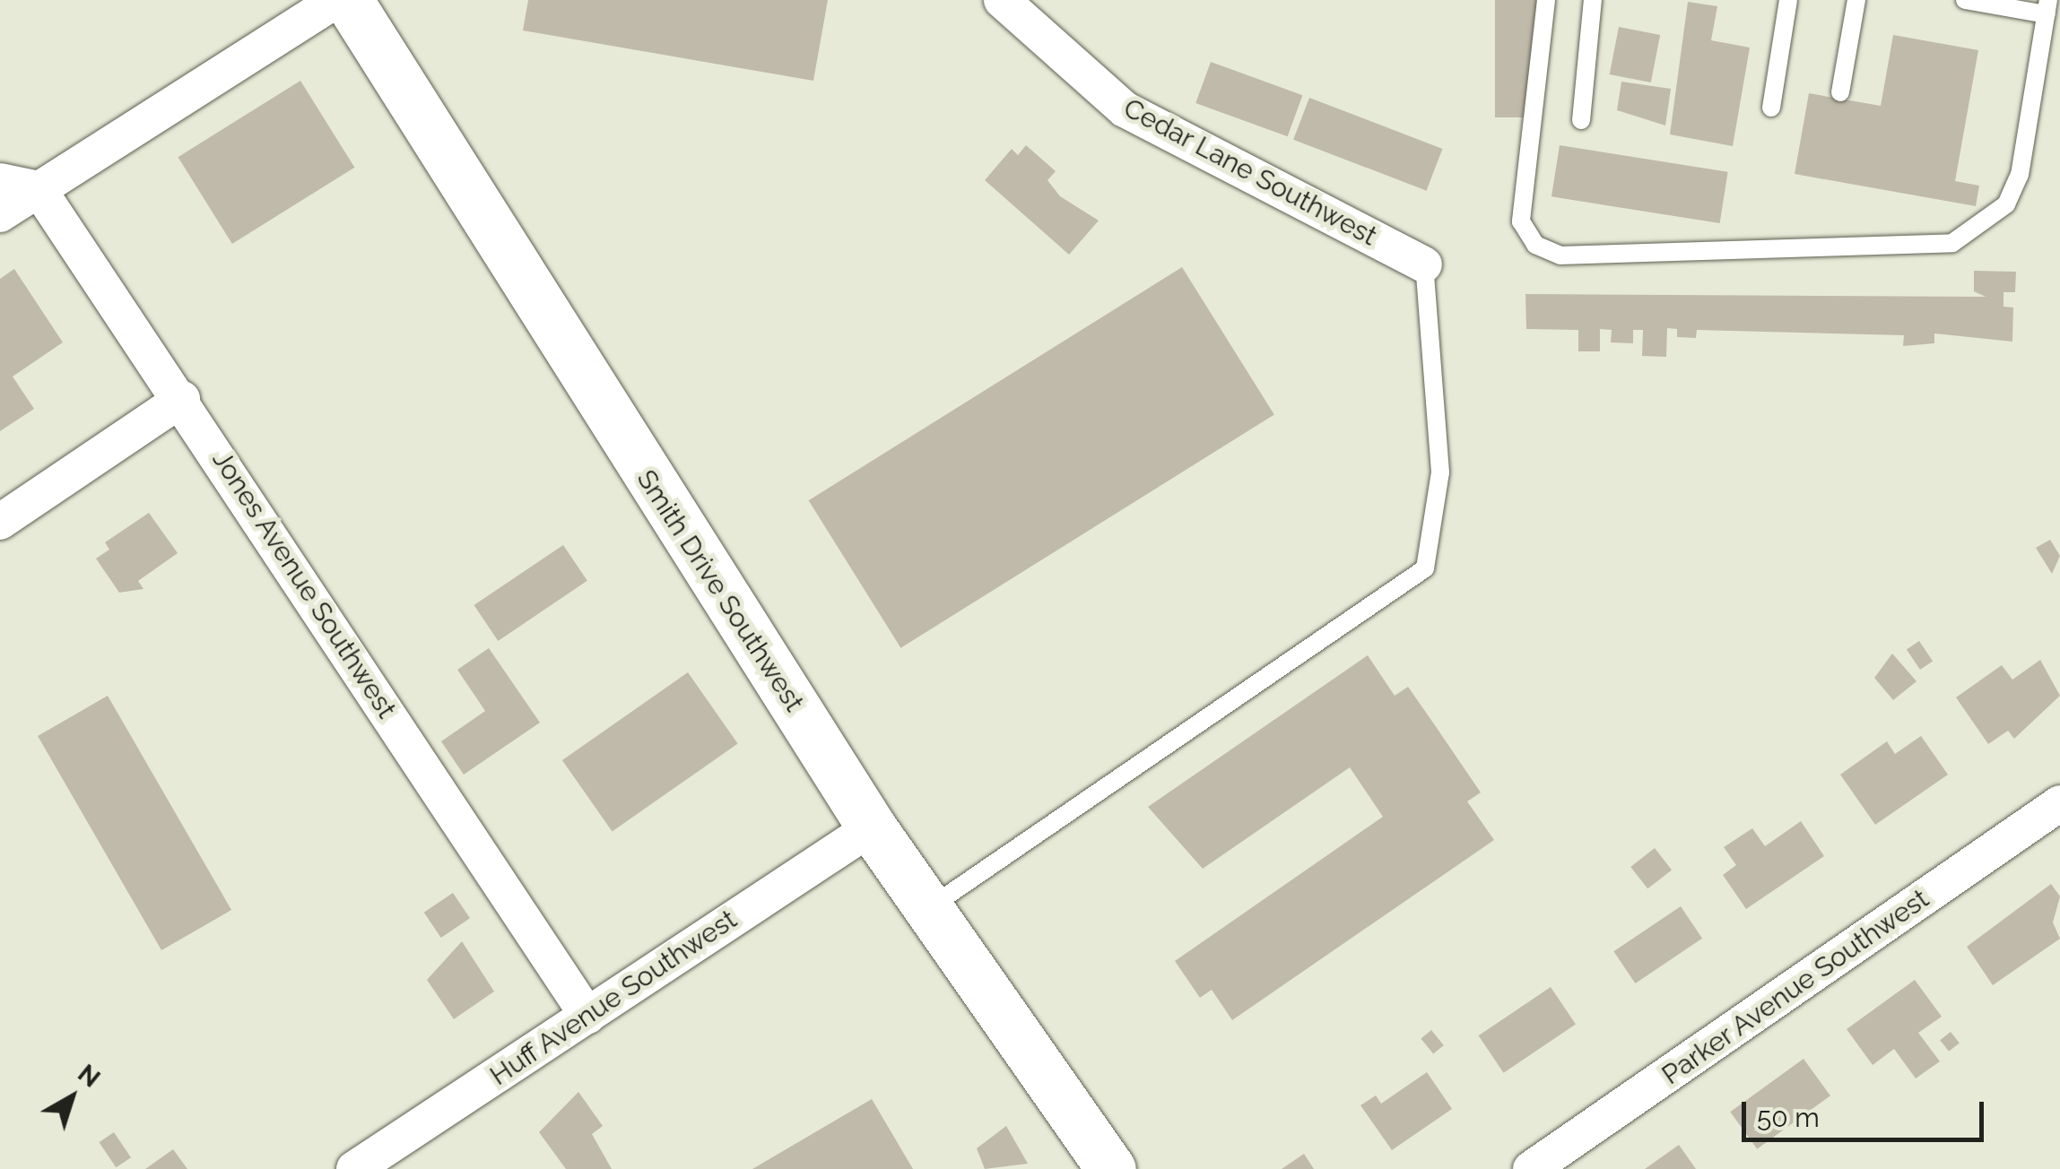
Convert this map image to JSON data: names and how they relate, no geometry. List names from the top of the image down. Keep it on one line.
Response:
{"streets":{"street":["Cedar Lane Southwest","Jones Avenue Southwest","Smith Drive Southwest","Parker Avenue Southwest","Huff Avenue Southwest"]},"crossings":[["Jones Avenue Southwest","Huff Avenue Southwest"],["Smith Drive Southwest","Huff Avenue Southwest"]],"scale_bar":"50 m","north":"top right"}
